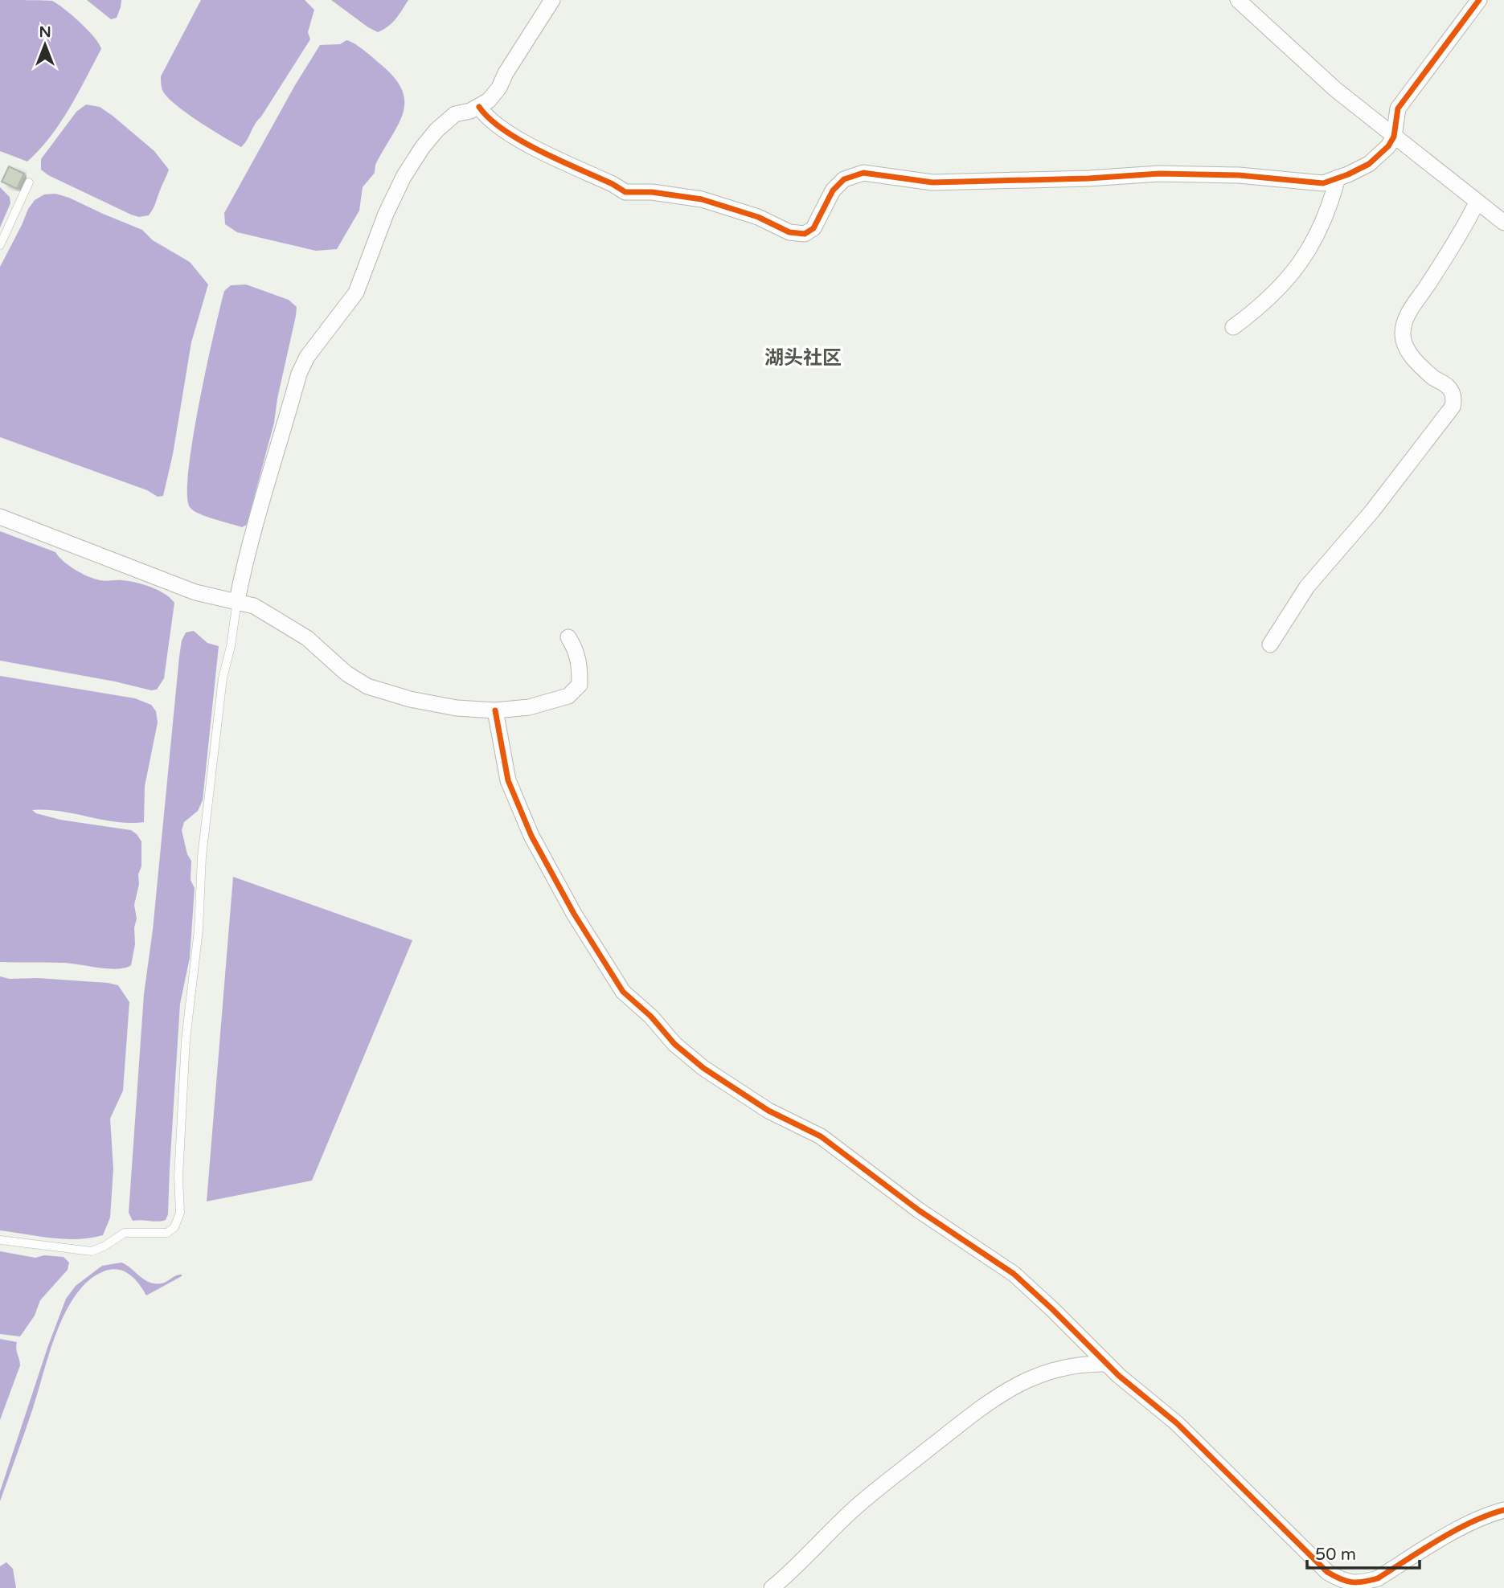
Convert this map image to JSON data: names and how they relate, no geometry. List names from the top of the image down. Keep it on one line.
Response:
{"districts":["湖头社区"],"scale_bar":"50 m","north":"top"}
